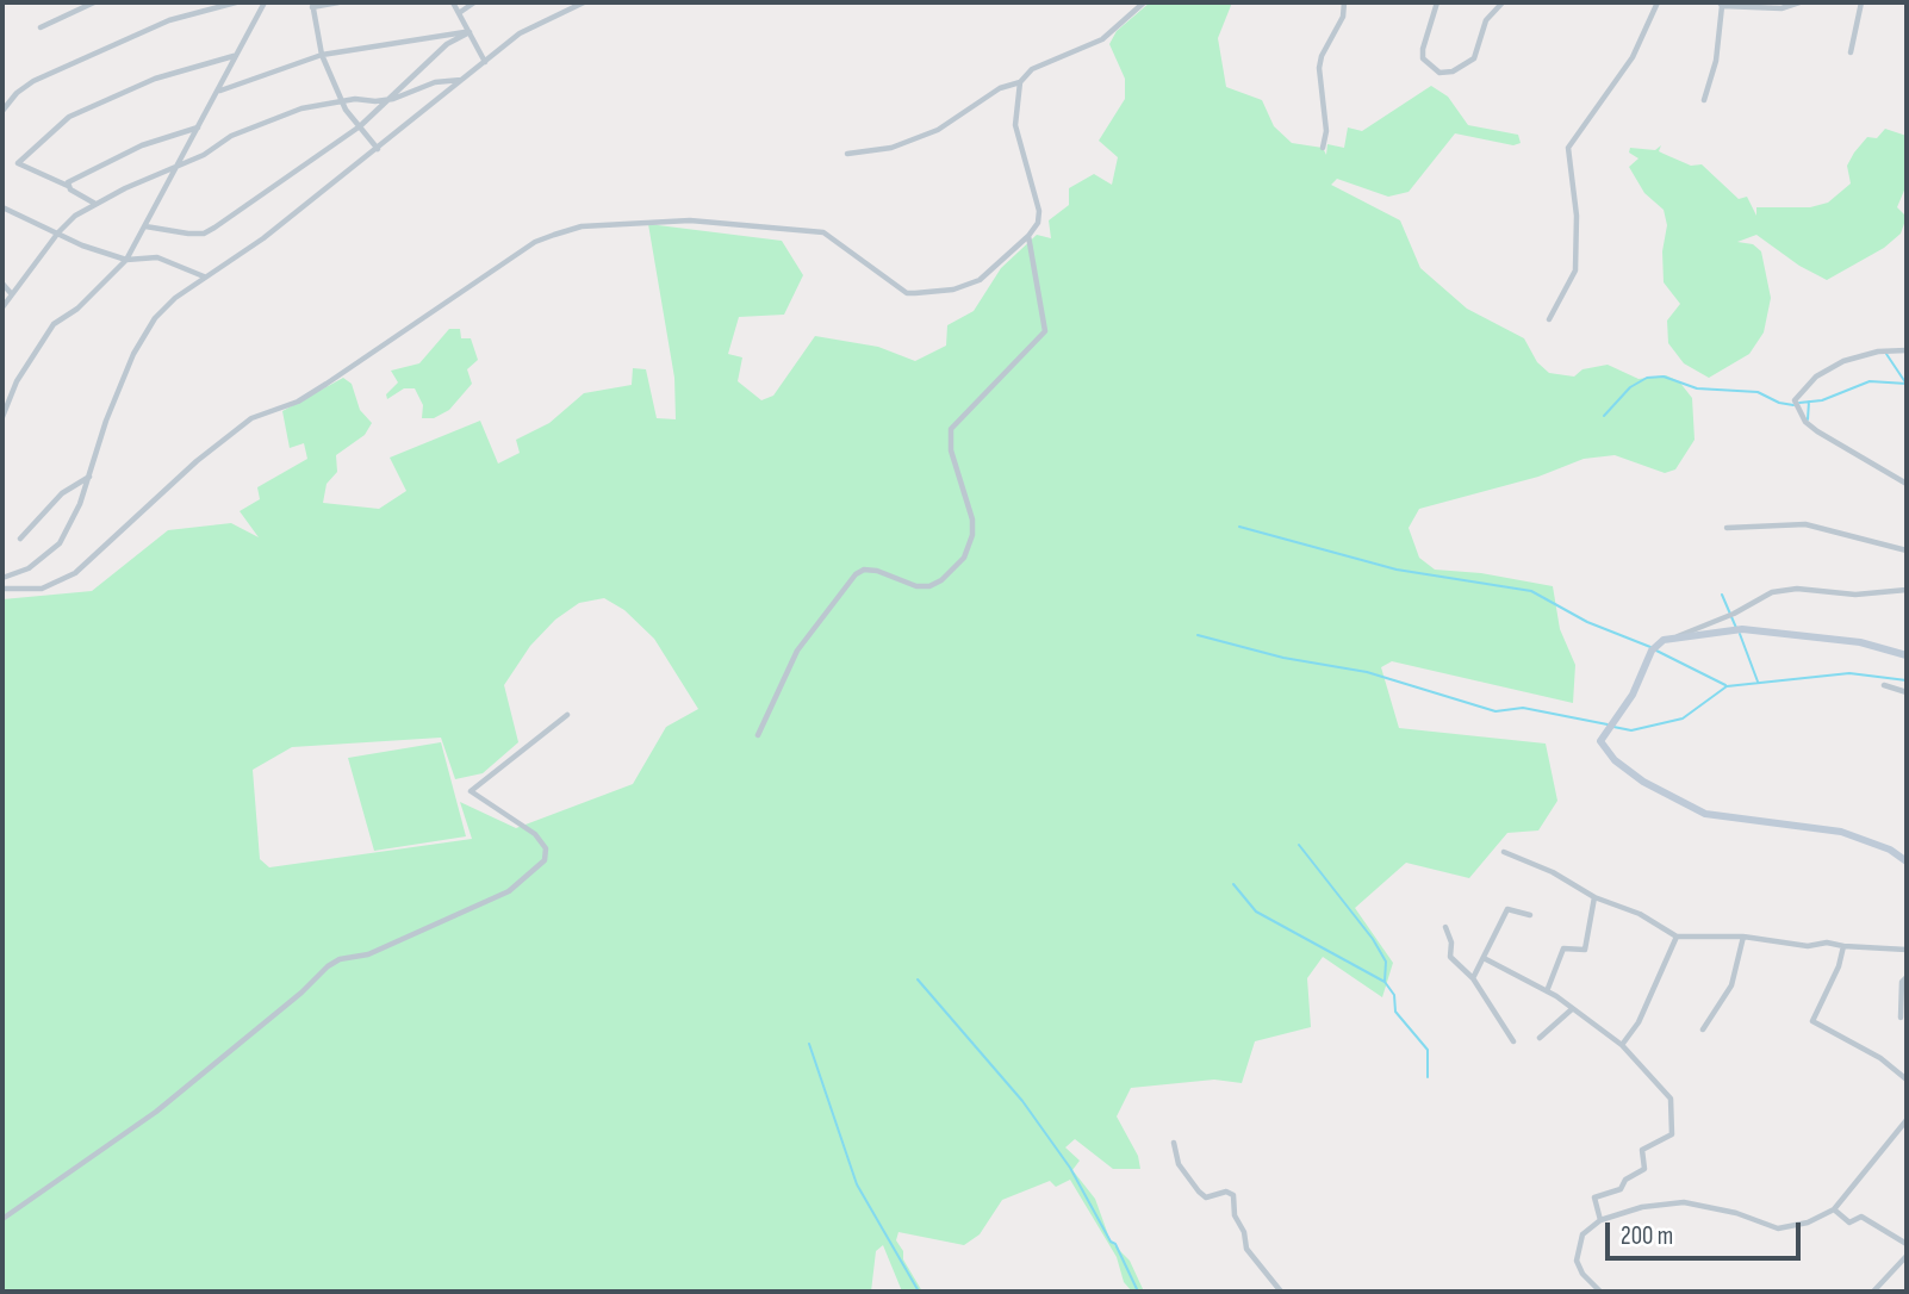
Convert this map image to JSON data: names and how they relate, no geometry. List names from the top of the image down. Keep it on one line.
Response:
{"scale_bar":"200 m"}
